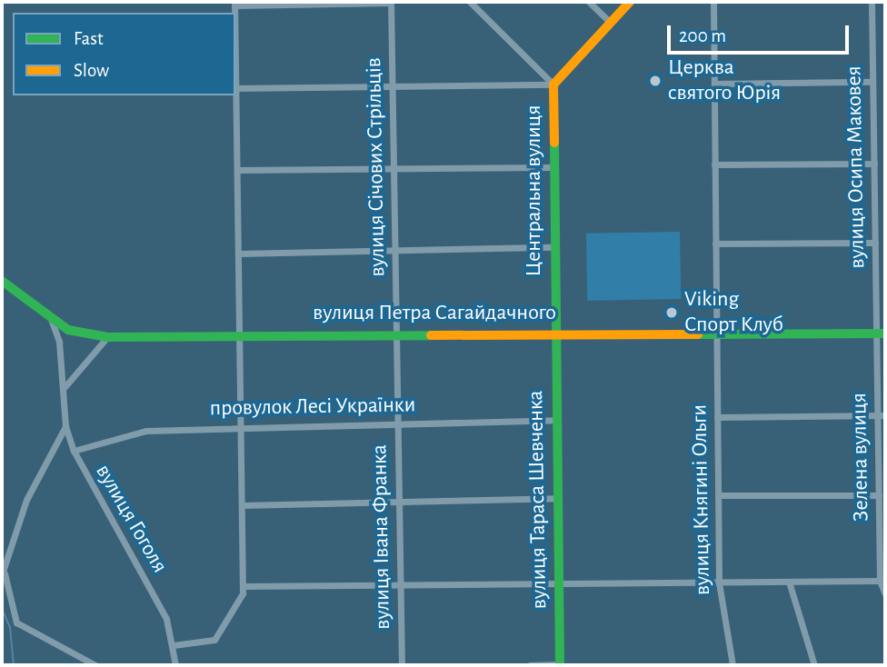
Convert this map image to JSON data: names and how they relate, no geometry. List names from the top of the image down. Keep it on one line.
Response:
{"streets":{"street":["вулиця Січових Стрільців","вулиця Осипа Маковея","Центральна вулиця","вулиця Петра Сагайдачного","провулок Лесі Українки","Зелена вулиця","вулиця Тараса Шевченка","вулиця Княгині Ольги","вулиця Гоголя","вулиця Івана Франка"]},"crossings":[["вулиця Січових Стрільців","вулиця Петра Сагайдачного"],["вулиця Січових Стрільців","вулиця Івана Франка"],["вулиця Осипа Маковея","вулиця Петра Сагайдачного"],["вулиця Осипа Маковея","Зелена вулиця"],["Центральна вулиця","вулиця Петра Сагайдачного"],["Центральна вулиця","вулиця Тараса Шевченка"],["вулиця Петра Сагайдачного","Зелена вулиця"],["вулиця Петра Сагайдачного","вулиця Тараса Шевченка"],["вулиця Петра Сагайдачного","вулиця Княгині Ольги"],["вулиця Петра Сагайдачного","вулиця Гоголя"],["вулиця Петра Сагайдачного","вулиця Івана Франка"],["провулок Лесі Українки","вулиця Тараса Шевченка"],["провулок Лесі Українки","вулиця Гоголя"],["провулок Лесі Українки","вулиця Івана Франка"]],"places":["Церква святого Юрія","Viking Спорт Клуб"],"legend":["Fast","Slow"],"scale_bar":"200 m"}
